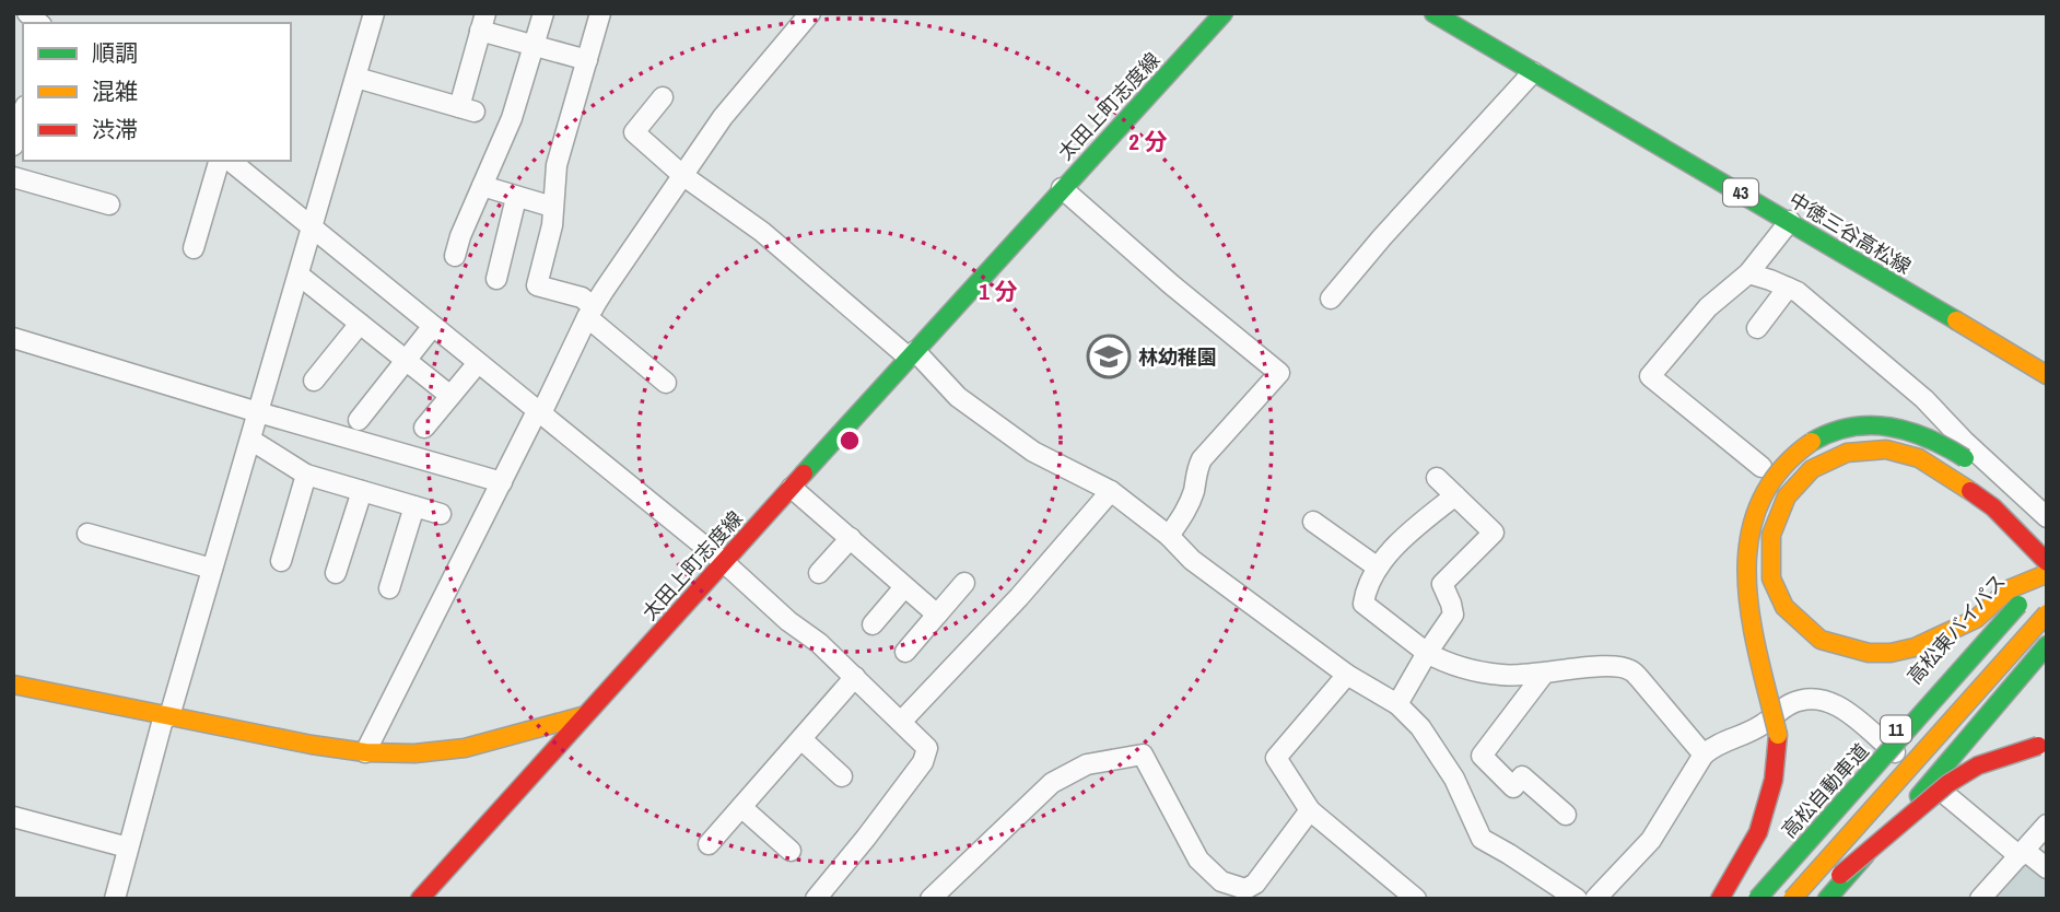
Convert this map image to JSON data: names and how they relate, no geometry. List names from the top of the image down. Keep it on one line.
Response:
{"streets":{"main road":["太田上町志度線","43","中徳三谷高松線","高松東バイパス","11","高松自動車道"]},"places":{"school or university":["林幼稚園"]},"legend":["順調","混雑","渋滞"],"rings":["2 分","1 分"]}
